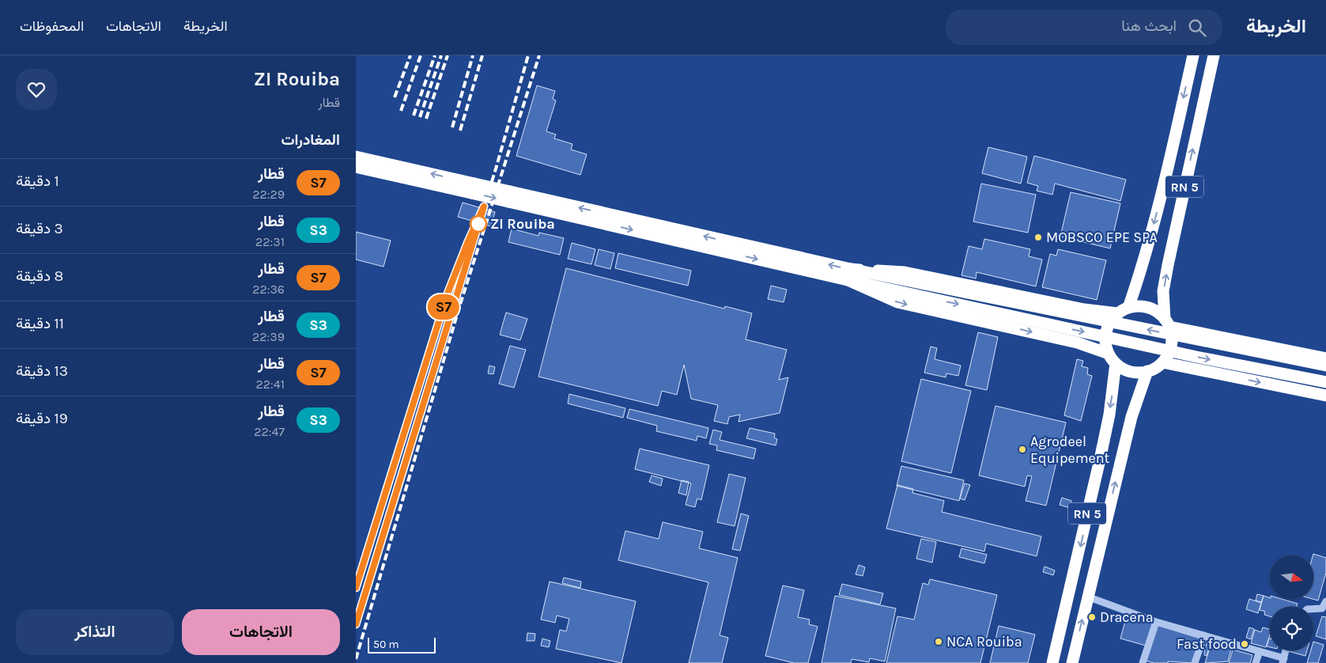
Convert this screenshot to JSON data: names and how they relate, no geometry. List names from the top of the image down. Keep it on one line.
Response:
{"streets":{"highway":["RN 5"]},"places":["ZI Rouiba","MOBSCO EPE SPA","Agrodeel Equipement","Dracena","NCA Rouiba","Fast food"],"scale_bar":"50 m","north":"right","page":{"header":"الخريطة","search":"ابحث هنا","nav":["الخريطة","الاتجاهات","المحفوظات"],"on_map":"S7","heading":[["ZI Rouiba","قطار"],"المغادرات"],"list":[{"mark":"S7","name":"قطار","note":"22:29","value":"1 دقيقة"},{"mark":"S3","name":"قطار","note":"22:31","value":"3 دقيقة"},{"mark":"S7","name":"قطار","note":"22:36","value":"8 دقيقة"},{"mark":"S3","name":"قطار","note":"22:39","value":"11 دقيقة"},{"mark":"S7","name":"قطار","note":"22:41","value":"13 دقيقة"},{"mark":"S3","name":"قطار","note":"22:47","value":"19 دقيقة"}],"buttons":["الاتجاهات","التذاكر"],"scale":"50 m"}}
